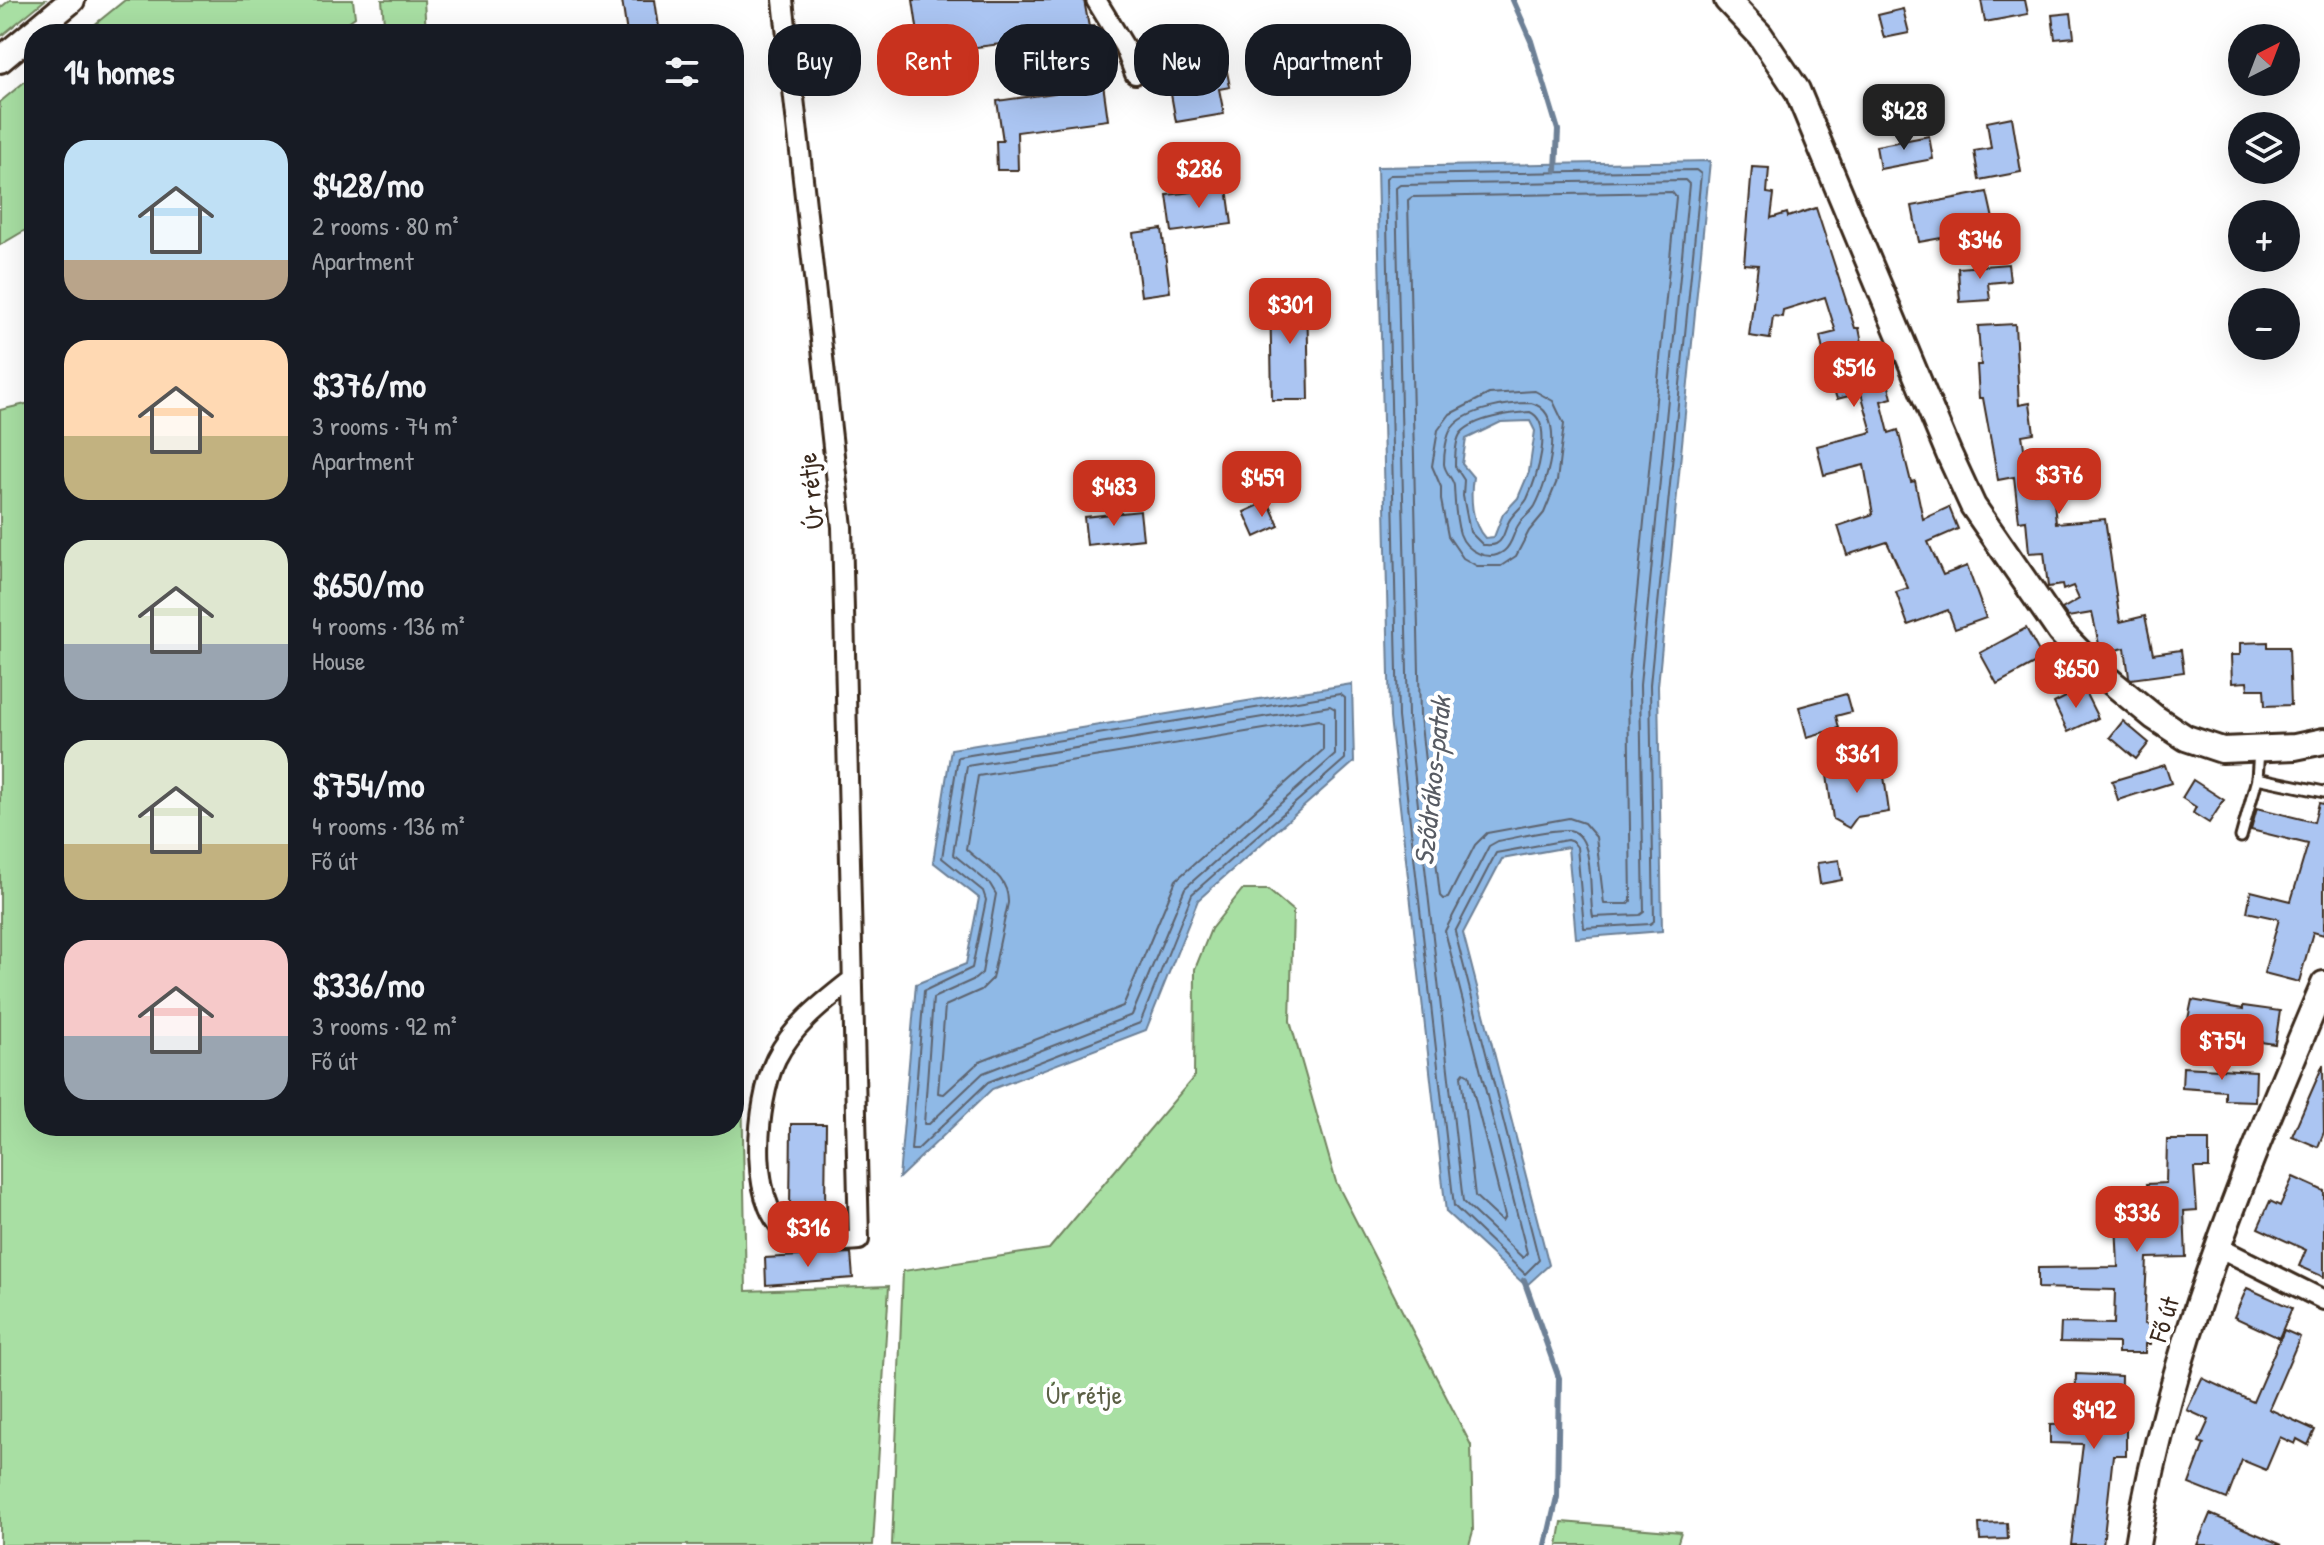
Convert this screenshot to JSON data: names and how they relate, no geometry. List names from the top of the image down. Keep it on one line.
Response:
{"streets":{"main road":["Fő út"],"street":["Úr rétje"]},"water":["Sződrákos-patak"],"parks":["Úr rétje"],"north":"top right","page":{"map_buttons":["+","−"],"chip":["Buy","Rent","Filters","New","Apartment"],"heading":"14 homes","price":["$428","$286","$346","$301","$516","$376","$459","$483","$650","$361","$754","$336","$316","$492"],"list":[{"name":"$428/mo","note":"2 rooms · 80 m² · Apartment"},{"name":"$376/mo","note":"3 rooms · 74 m² · Apartment"},{"name":"$650/mo","note":"4 rooms · 136 m² · House"},{"name":"$754/mo","note":"4 rooms · 136 m² · Fő út"},{"name":"$336/mo","note":"3 rooms · 92 m² · Fő út"}]}}
